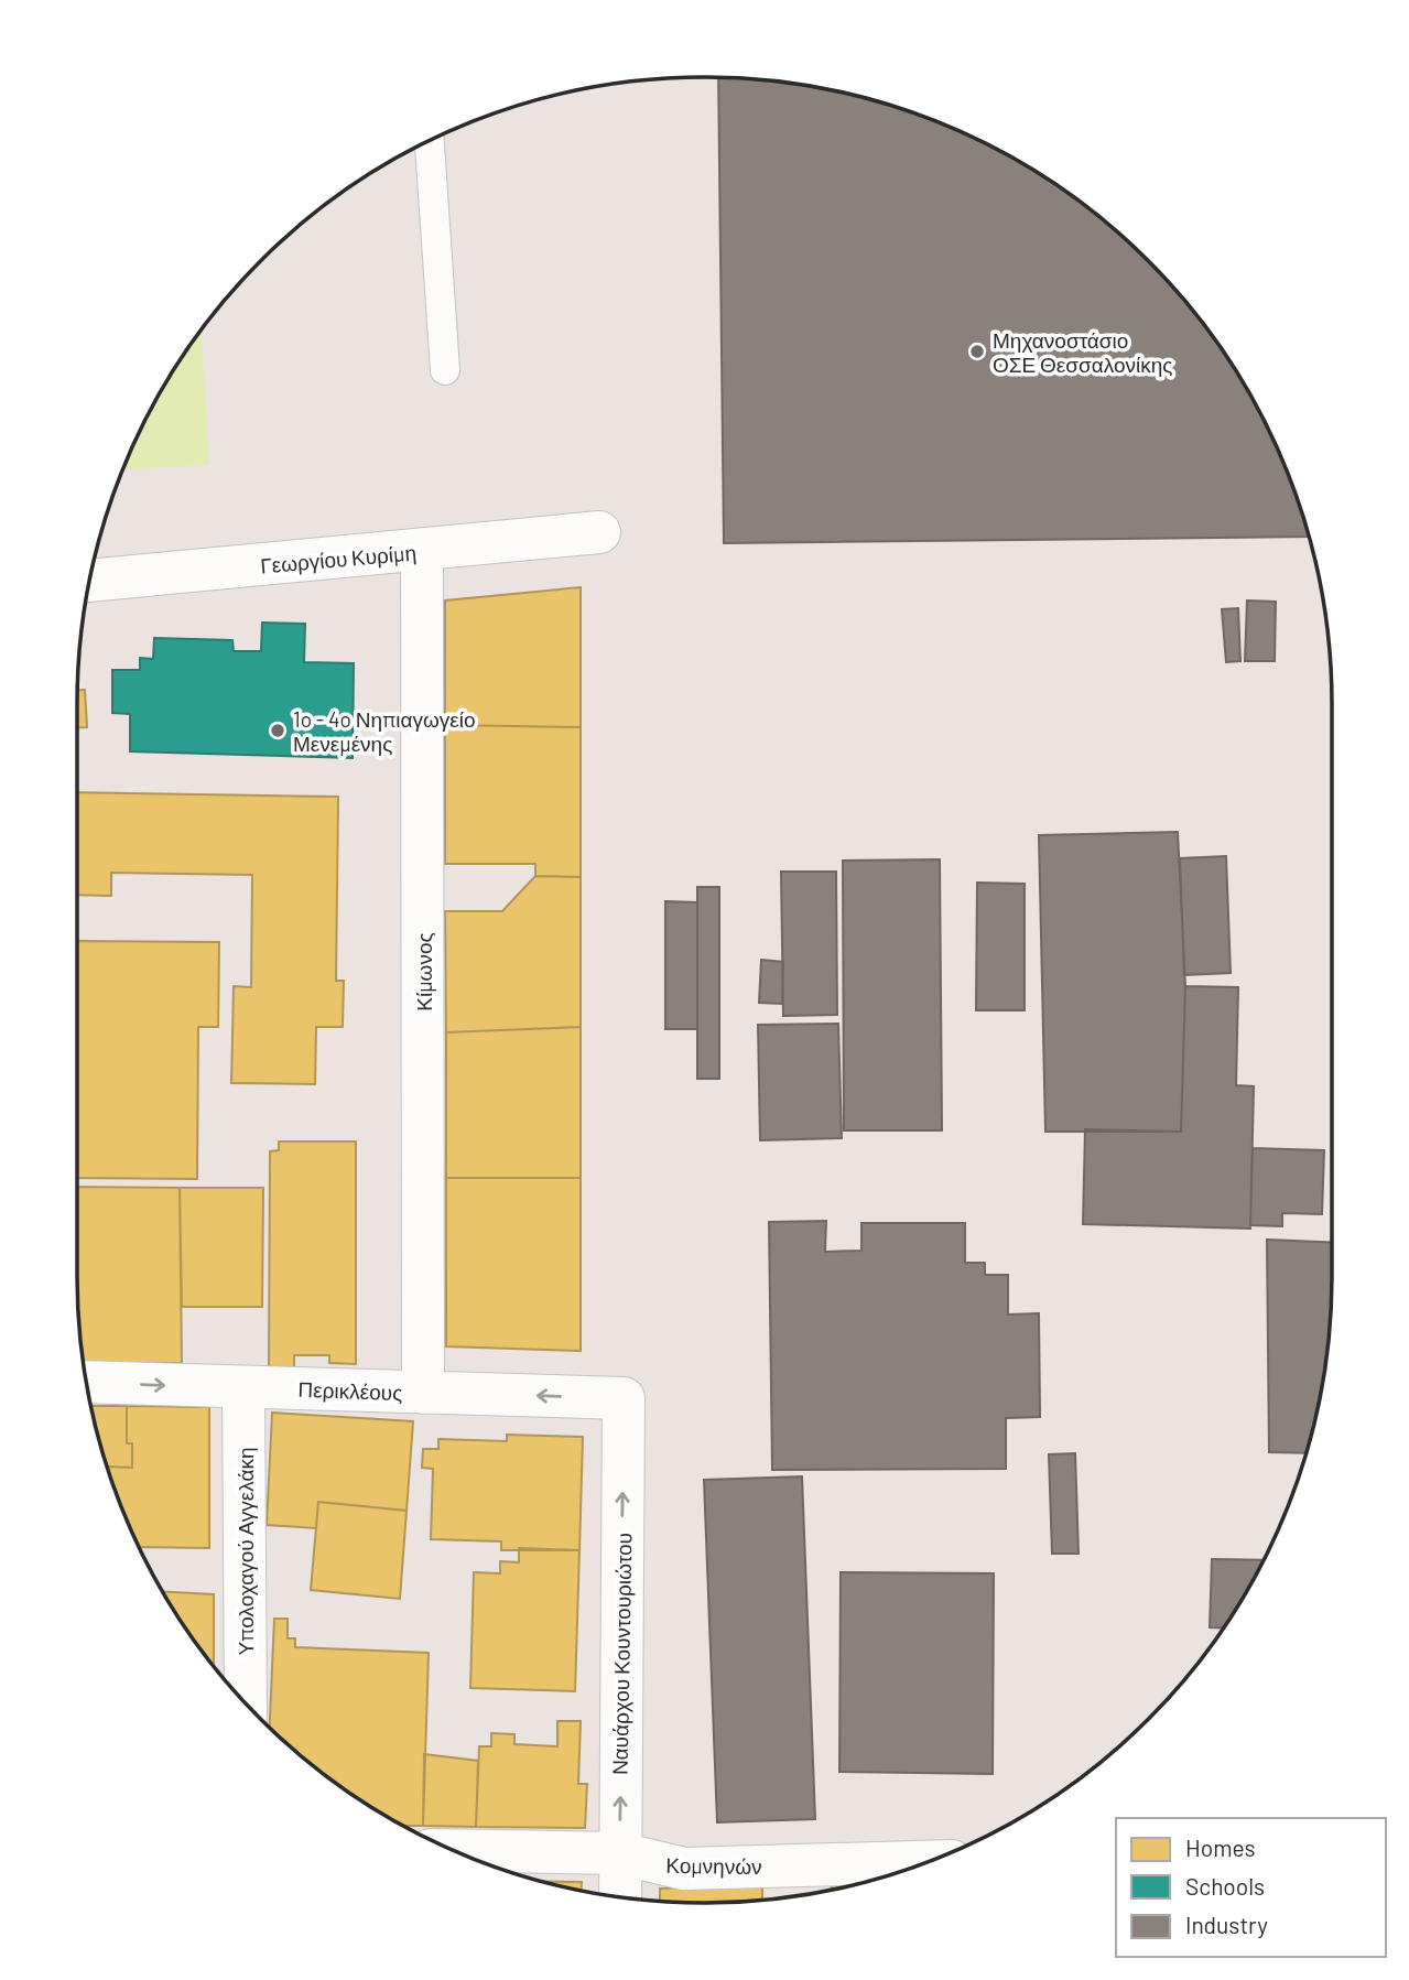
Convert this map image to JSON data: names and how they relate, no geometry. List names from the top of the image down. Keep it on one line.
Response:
{"streets":{"street":["Γεωργίου Κυρίμη","Κίμωνος","Περικλέους","Υπολοχαγού Αγγελάκη","Ναυάρχου Κουντουριώτου","Κομνηνών"]},"crossings":[["Γεωργίου Κυρίμη","Κίμωνος"],["Κίμωνος","Περικλέους"],["Περικλέους","Υπολοχαγού Αγγελάκη"],["Περικλέους","Ναυάρχου Κουντουριώτου"],["Ναυάρχου Κουντουριώτου","Κομνηνών"]],"one_way":["Ναυάρχου Κουντουριώτου"],"places":["Μηχανοστάσιο ΟΣΕ Θεσσαλονίκης","1o - 4o Νηπιαγωγείο Μενεμένης"],"legend":["Homes","Schools","Industry"]}
